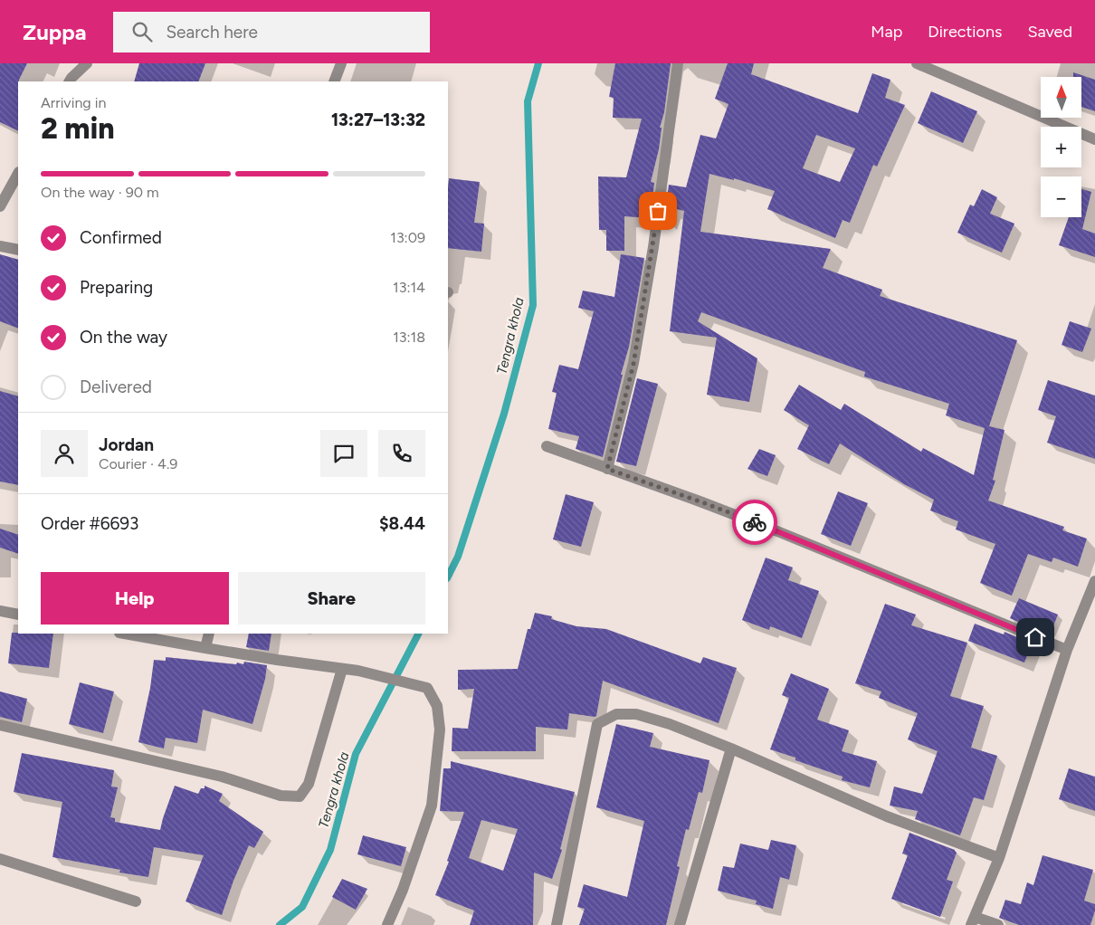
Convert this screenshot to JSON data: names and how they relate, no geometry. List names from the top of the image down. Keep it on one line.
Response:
{"water":["Tengra khola"],"north":"top","page":{"header":"Zuppa","search":"Search here","nav":["Map","Directions","Saved"],"map_buttons":["+","−"],"heading":["2 min","Arriving in","13:27–13:32"],"panel":["Jordan","Courier · 4.9","Order #6693","$8.44"],"bar":"On the way · 90 m","list":[["Confirmed","13:09"],["Preparing","13:14"],["On the way","13:18"],"Delivered"],"buttons":["Help","Share"]}}
